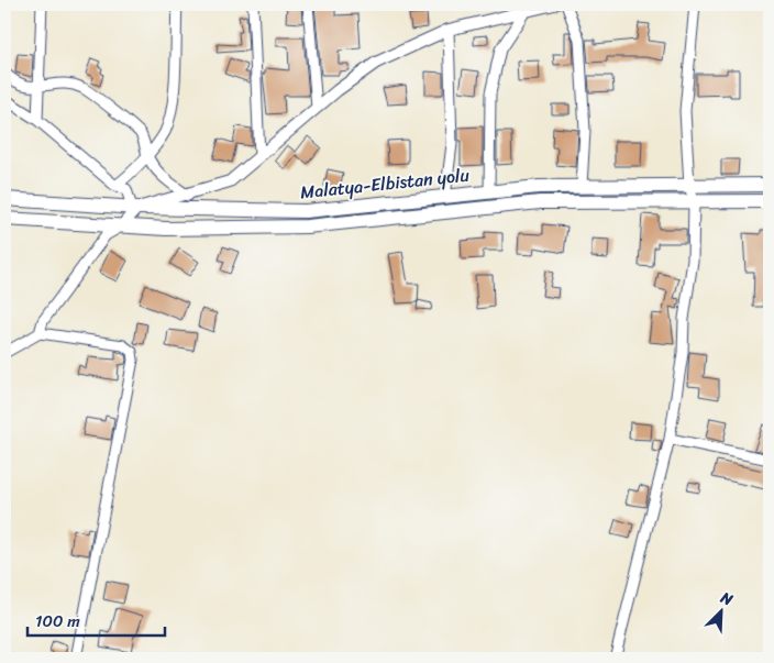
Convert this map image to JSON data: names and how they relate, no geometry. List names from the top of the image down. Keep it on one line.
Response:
{"streets":{"main road":["Malatya-Elbistan yolu"]},"scale_bar":"100 m","north":"top right"}
